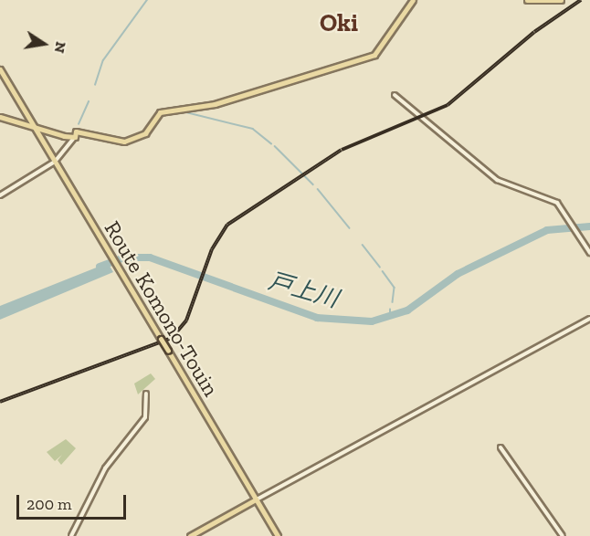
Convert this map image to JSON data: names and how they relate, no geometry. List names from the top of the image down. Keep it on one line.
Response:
{"streets":{"main road":["Route Komono-Touin"]},"districts":["Oki"],"water":["戸上川"],"scale_bar":"200 m","north":"right"}
